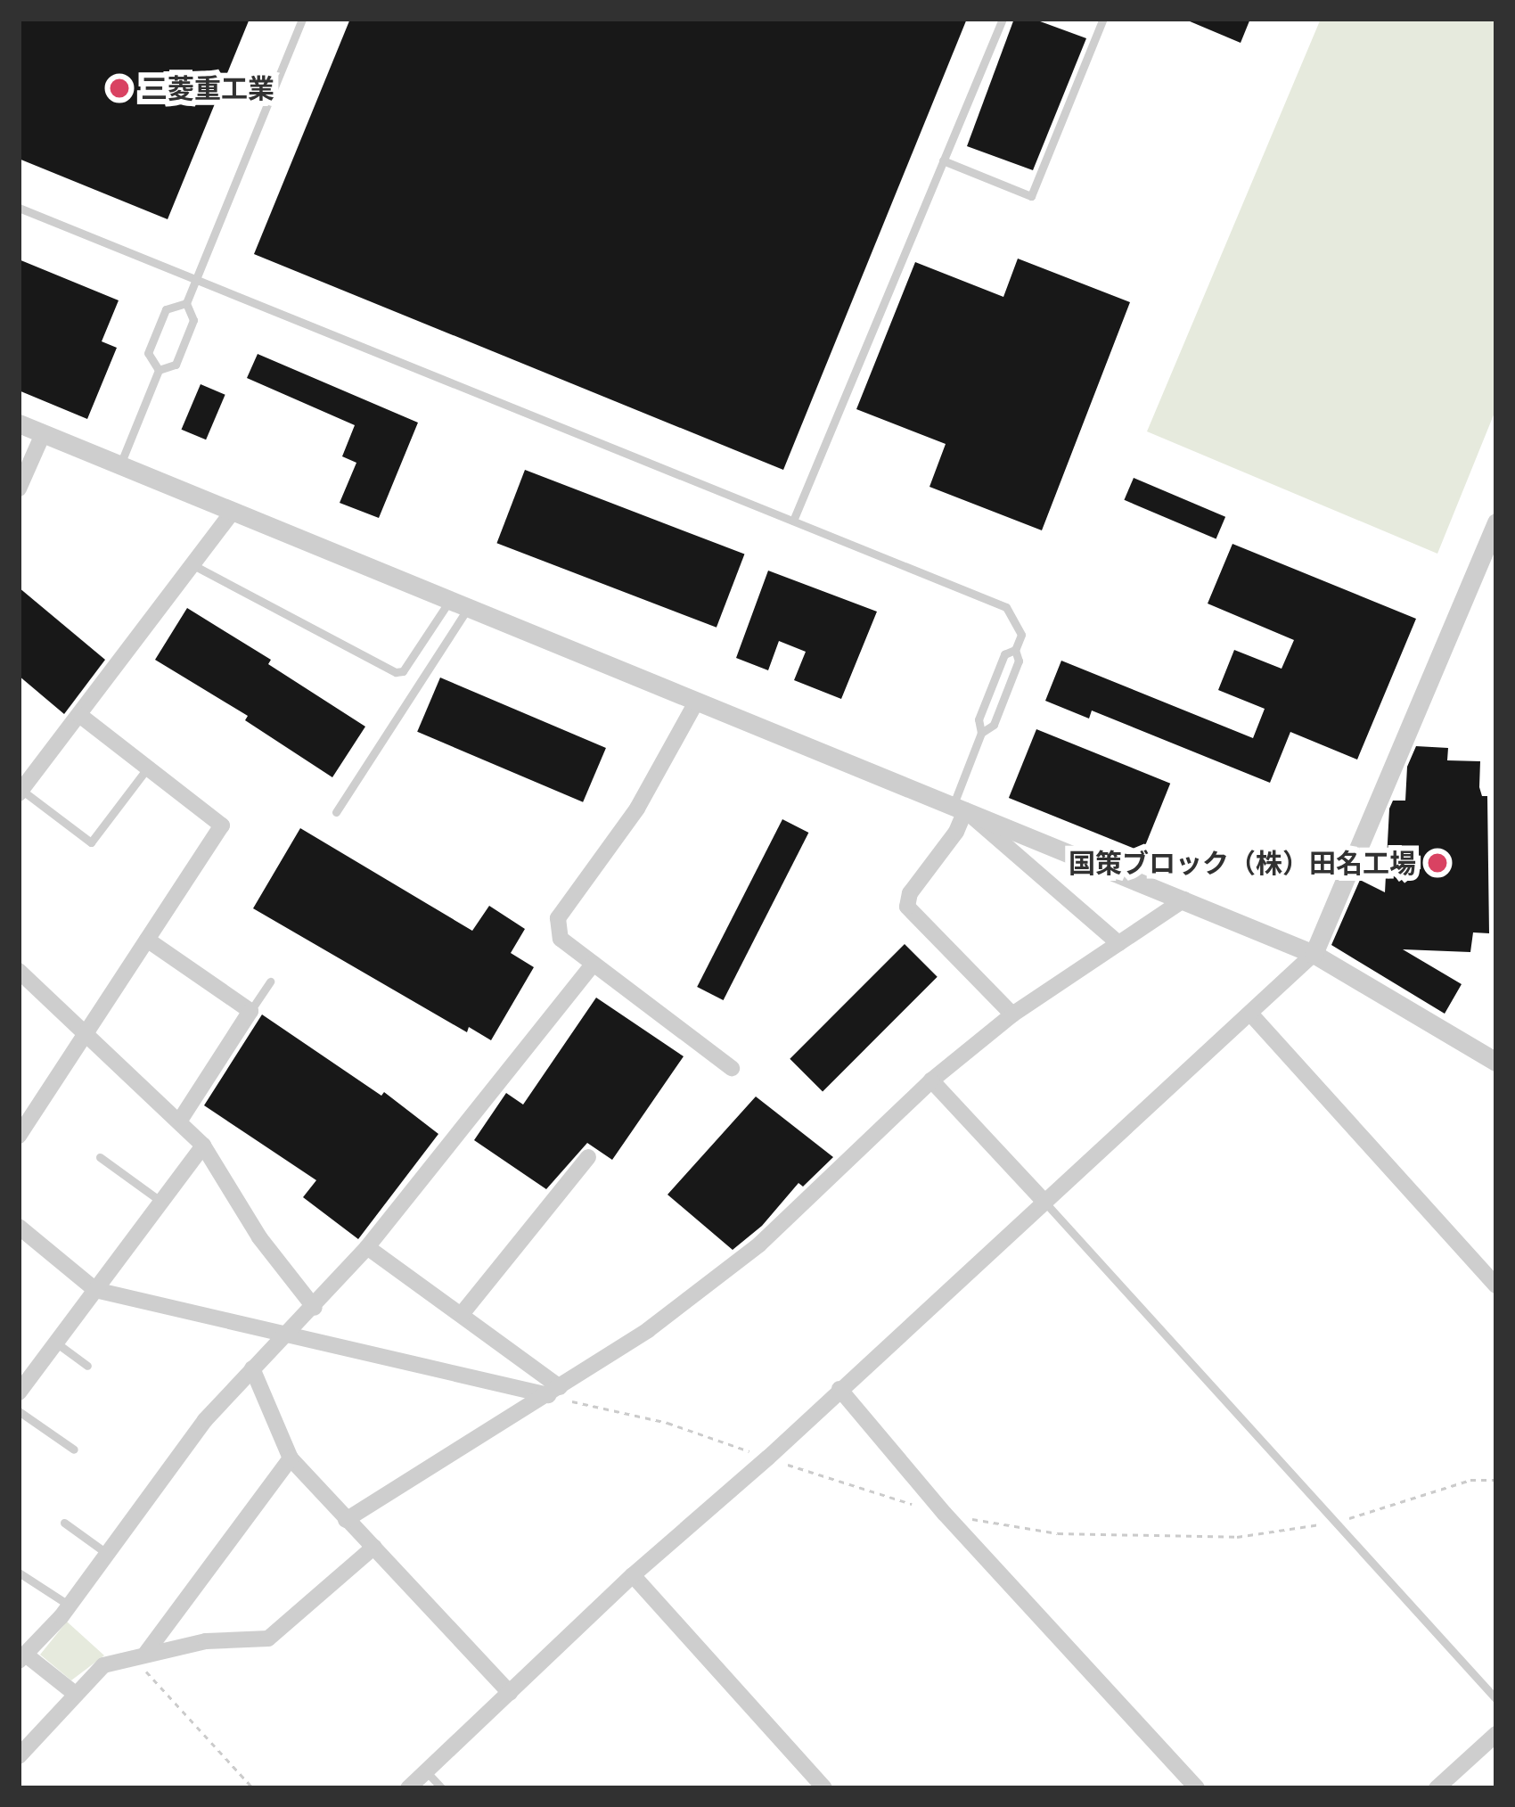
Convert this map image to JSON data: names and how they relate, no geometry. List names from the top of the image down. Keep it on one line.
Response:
{"places":["三菱重工業","国策ブロック（株）田名工場"]}
